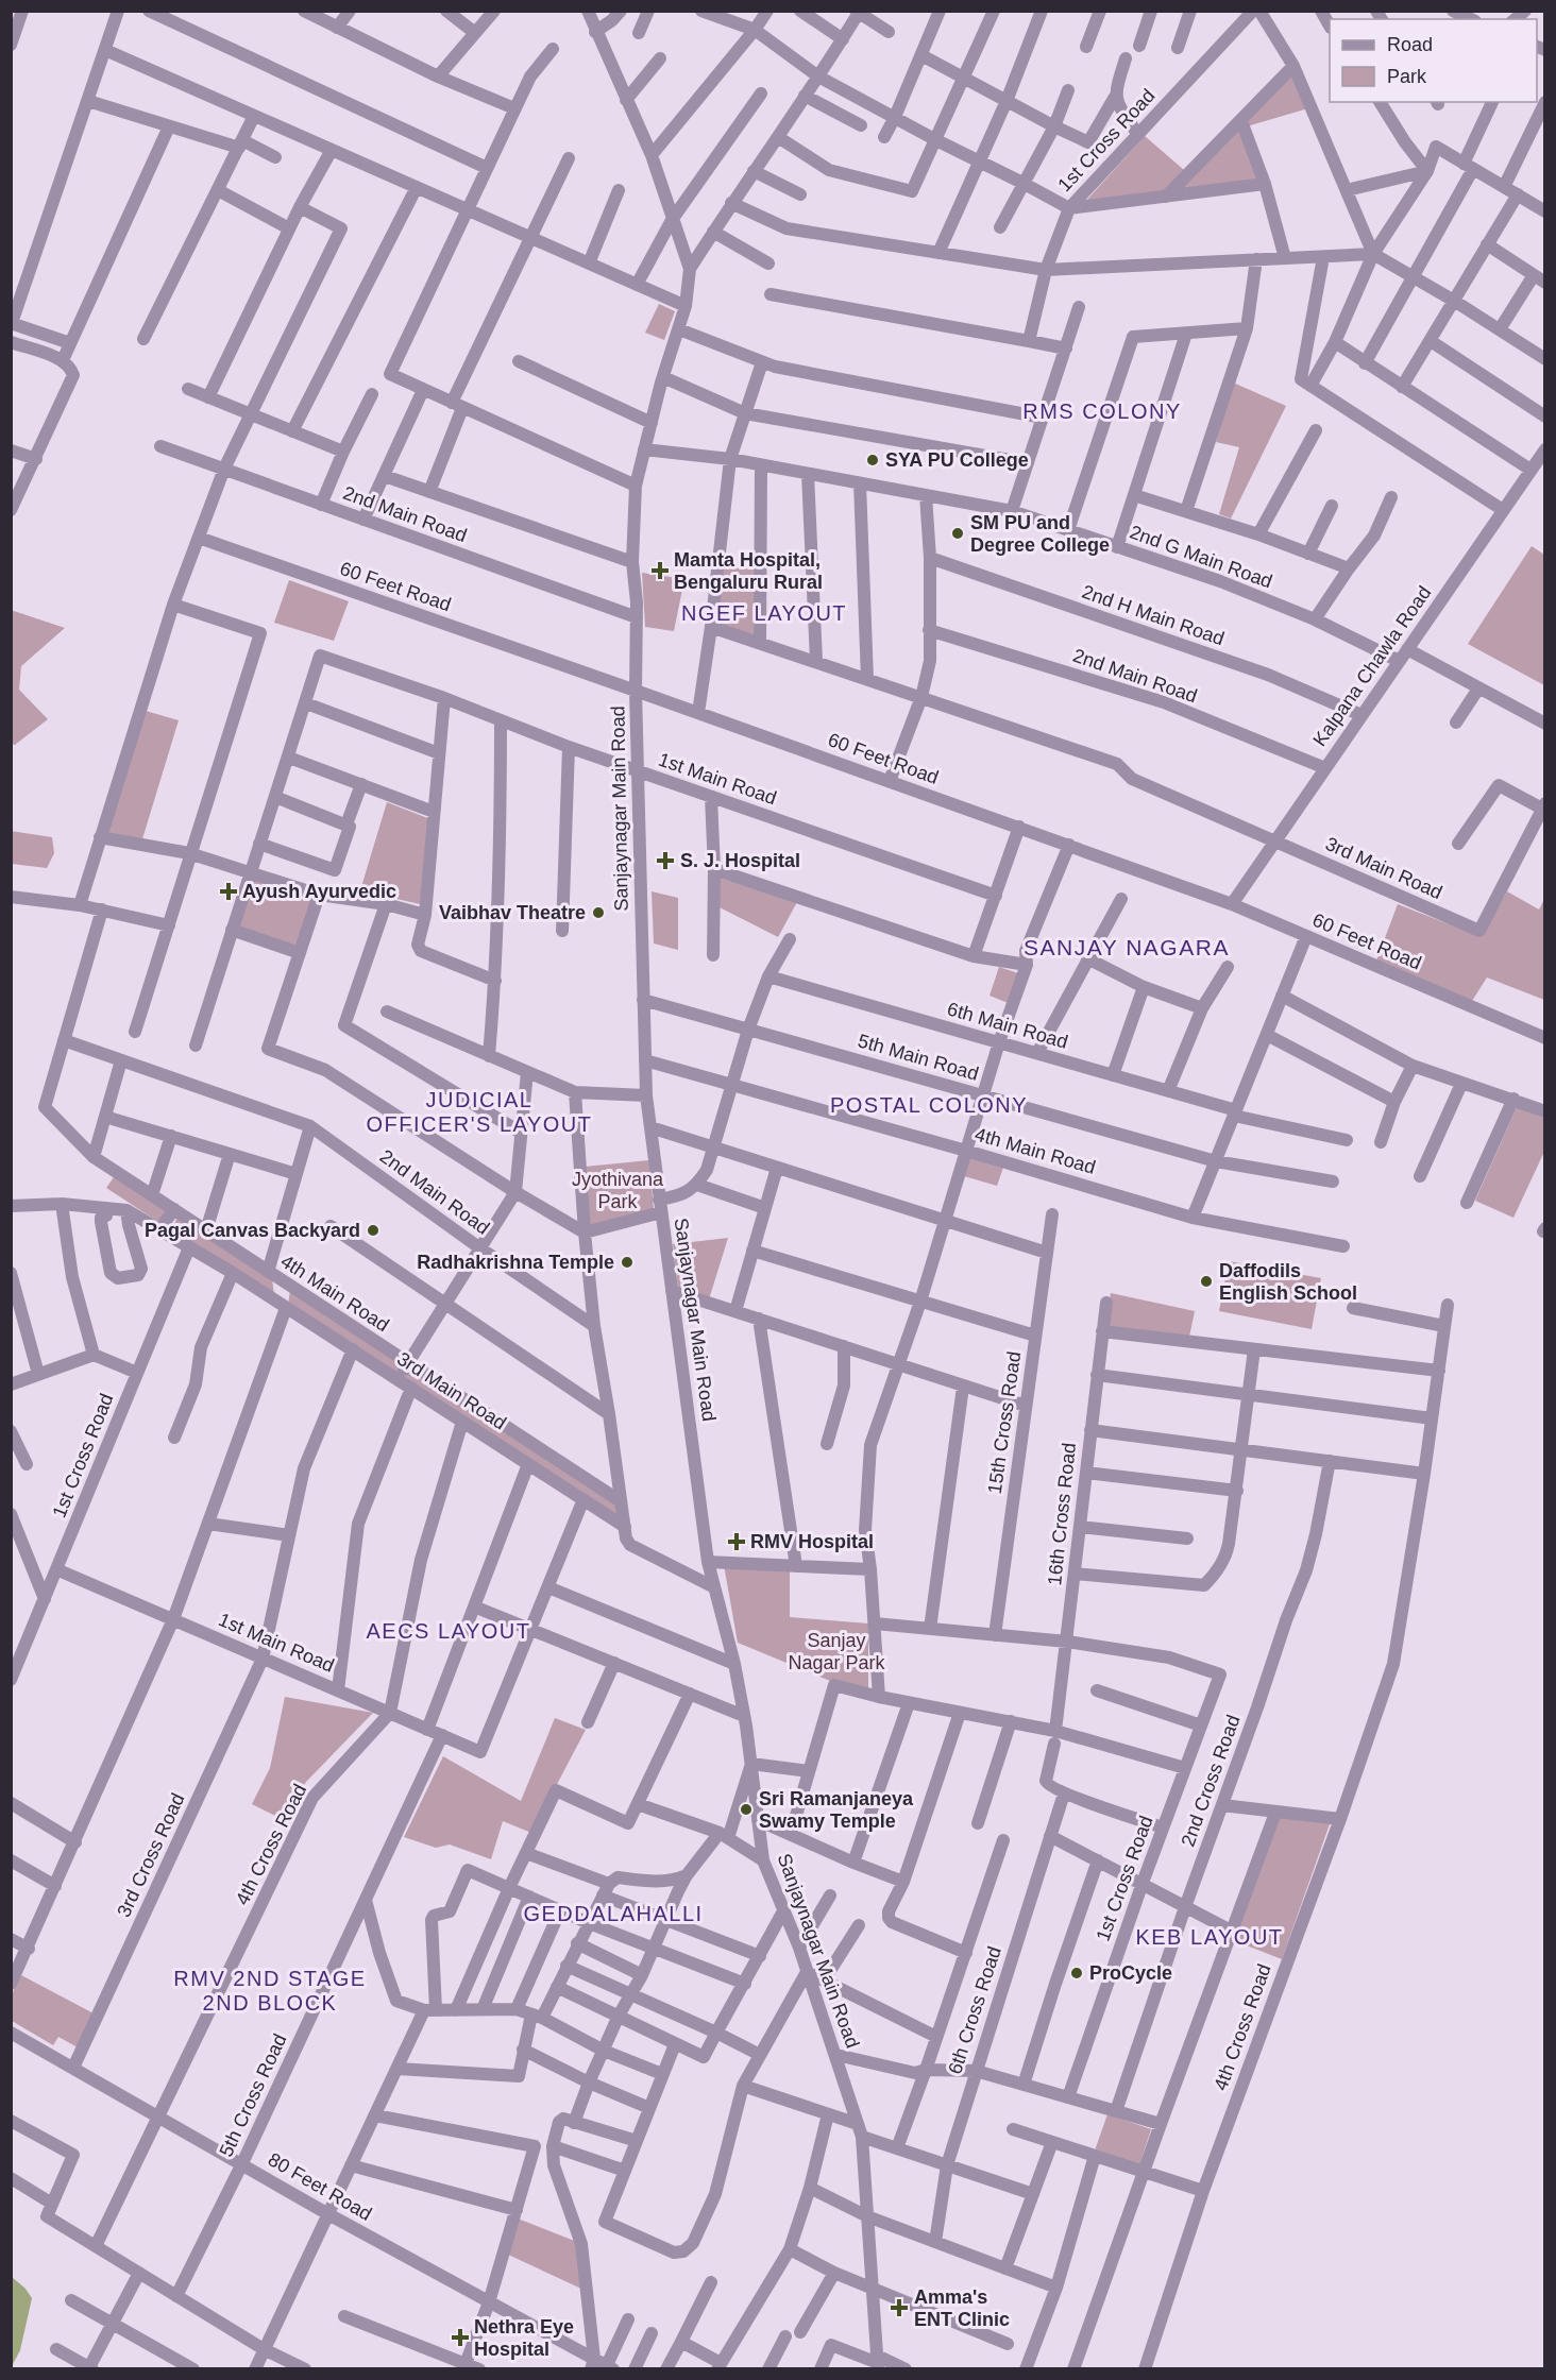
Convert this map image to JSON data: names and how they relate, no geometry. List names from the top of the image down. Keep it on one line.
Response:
{"streets":{"street":["1st Cross Road","2nd Main Road","2nd G Main Road","60 Feet Road","2nd H Main Road","Kalpana Chawla Road","1st Main Road","Sanjaynagar Main Road","3rd Main Road","6th Main Road","5th Main Road","4th Main Road","15th Cross Road","16th Cross Road","2nd Cross Road","4th Cross Road","3rd Cross Road","6th Cross Road","5th Cross Road","80 Feet Road"]},"crossings":[["1st Cross Road","1st Main Road"],["1st Cross Road","3rd Main Road"],["1st Cross Road","16th Cross Road"],["2nd Main Road","Kalpana Chawla Road"],["2nd Main Road","Sanjaynagar Main Road"],["2nd Main Road","4th Main Road"],["2nd G Main Road","Kalpana Chawla Road"],["2nd G Main Road","Sanjaynagar Main Road"],["60 Feet Road","Kalpana Chawla Road"],["60 Feet Road","Sanjaynagar Main Road"],["2nd H Main Road","Kalpana Chawla Road"],["Kalpana Chawla Road","3rd Main Road"],["1st Main Road","Sanjaynagar Main Road"],["1st Main Road","4th Cross Road"],["1st Main Road","3rd Cross Road"],["1st Main Road","5th Cross Road"],["Sanjaynagar Main Road","5th Main Road"],["Sanjaynagar Main Road","4th Main Road"],["16th Cross Road","6th Cross Road"],["4th Cross Road","80 Feet Road"],["3rd Cross Road","80 Feet Road"],["5th Cross Road","80 Feet Road"]],"districts":["RMS COLONY","NGEF LAYOUT","SANJAY NAGARA","JUDICIAL OFFICER'S LAYOUT","POSTAL COLONY","AECS LAYOUT","GEDDALAHALLI","KEB LAYOUT","RMV 2ND STAGE 2ND BLOCK"],"parks":["Jyothivana Park","Sanjay Nagar Park"],"places":{"other":["SYA PU College","SM PU and Degree College","Vaibhav Theatre","Pagal Canvas Backyard","Radhakrishna Temple","Daffodils English School","Sri Ramanjaneya Swamy Temple","ProCycle"],"health":["Mamta Hospital, Bengaluru Rural","S. J. Hospital","Ayush Ayurvedic","RMV Hospital","Amma's ENT Clinic","Nethra Eye Hospital"]},"legend":["Road","Park"]}
